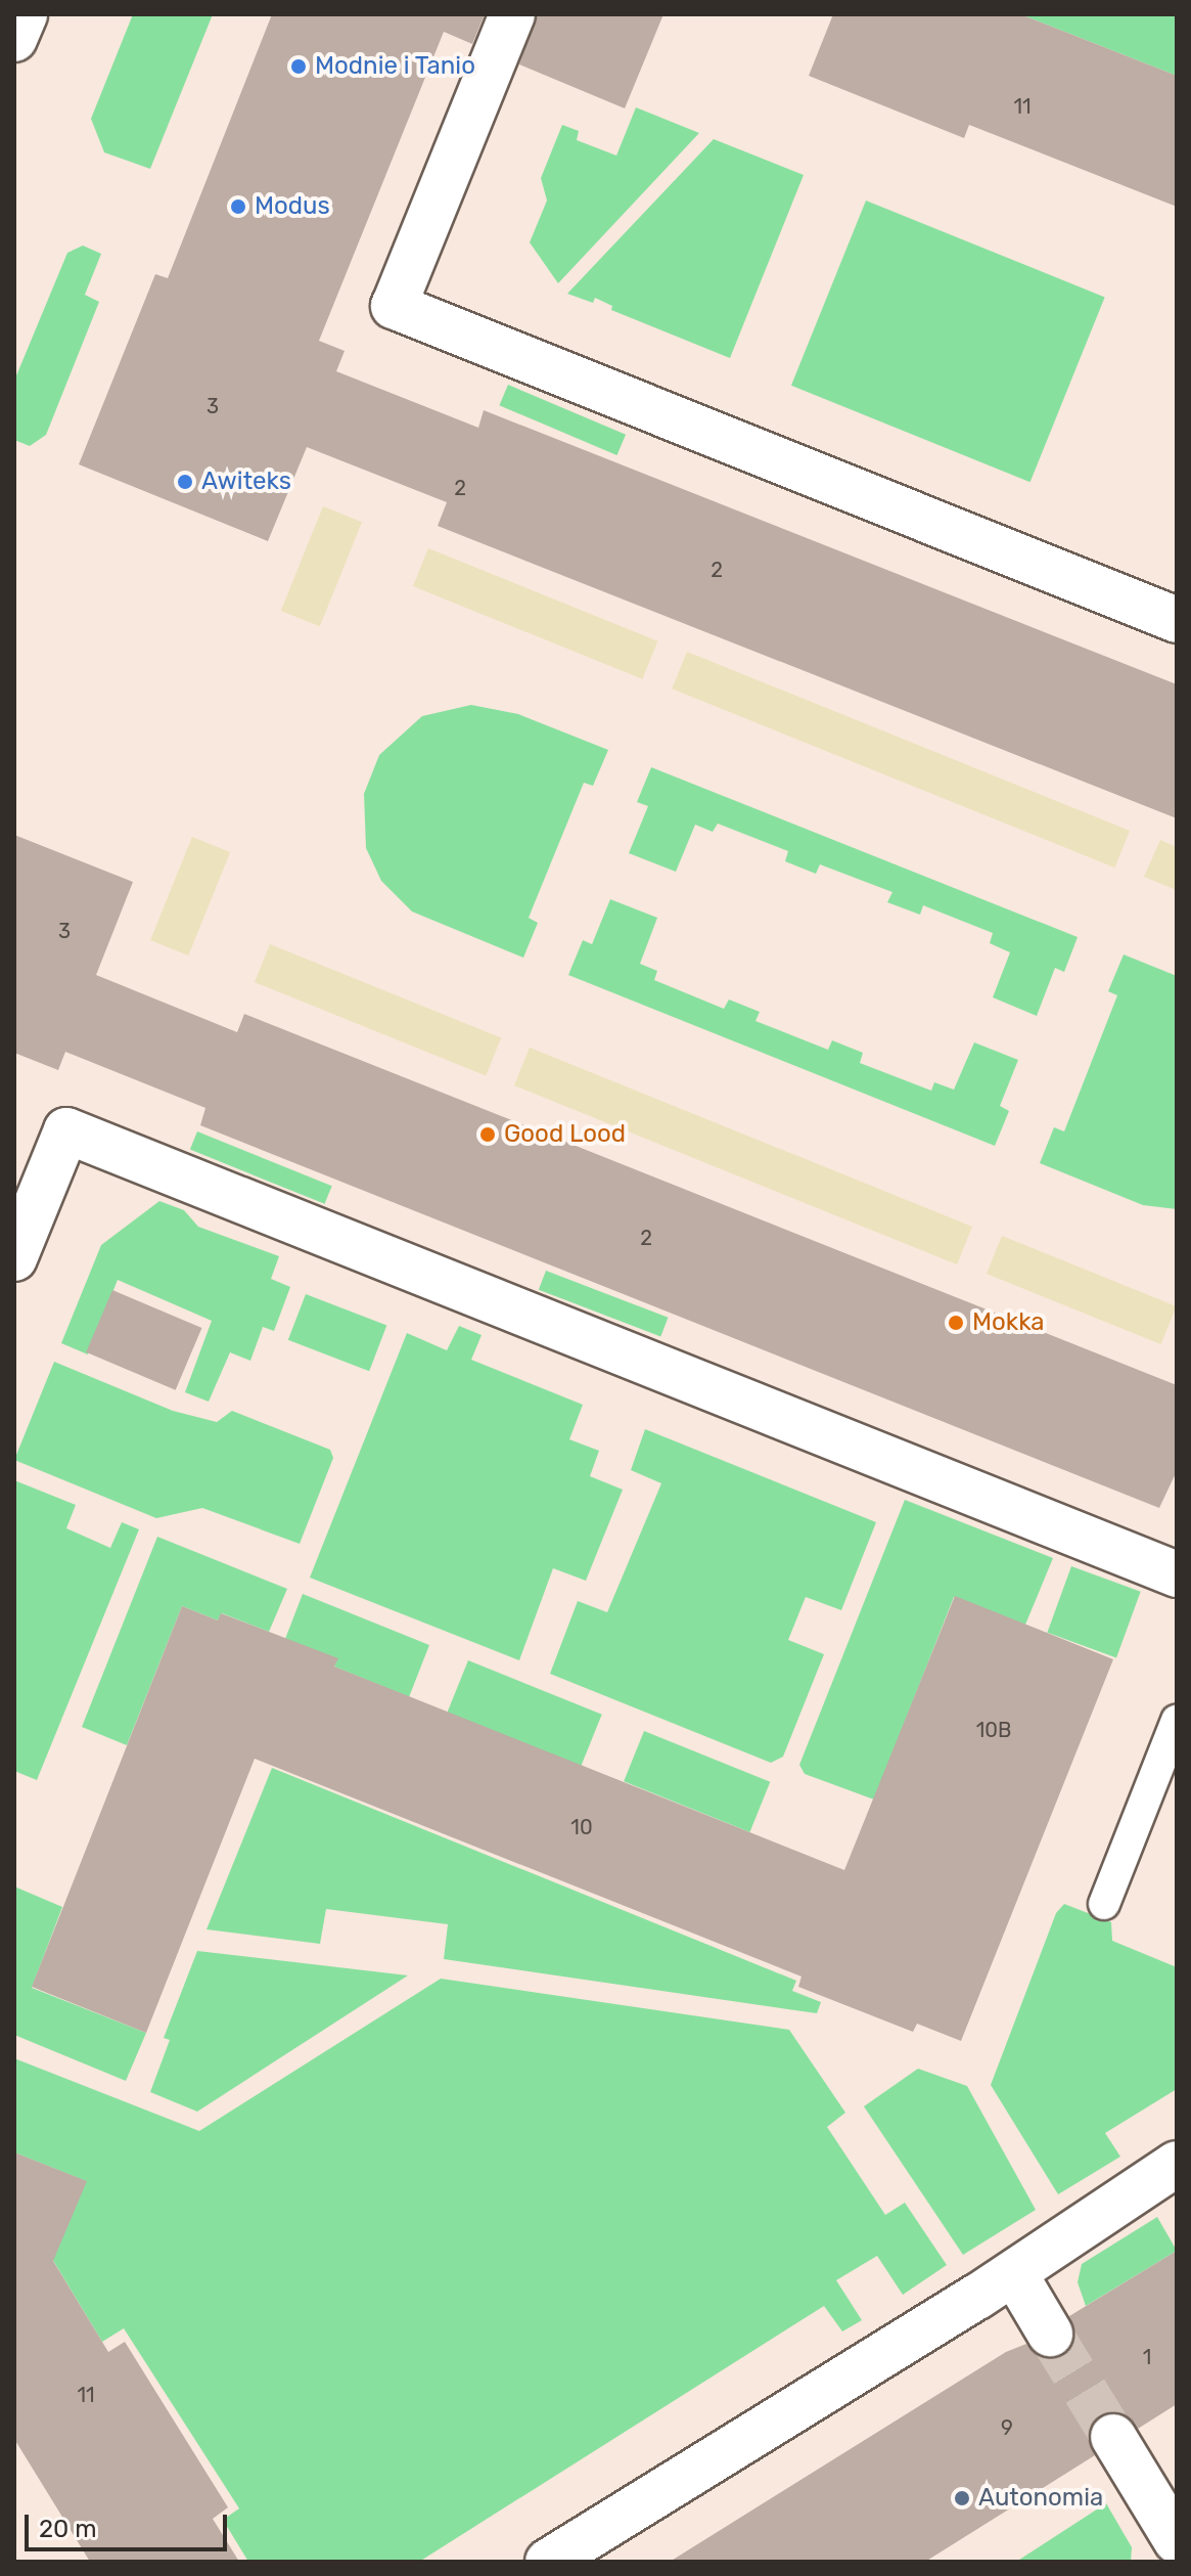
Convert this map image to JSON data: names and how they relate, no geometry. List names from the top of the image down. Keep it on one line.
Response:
{"places":["Modnie i Tanio","Modus","Awiteks","Good Lood","Mokka","Autonomia"],"house_numbers":["11","3","2","2","3","2","10B","10","1","11","9"],"scale_bar":"20 m"}
